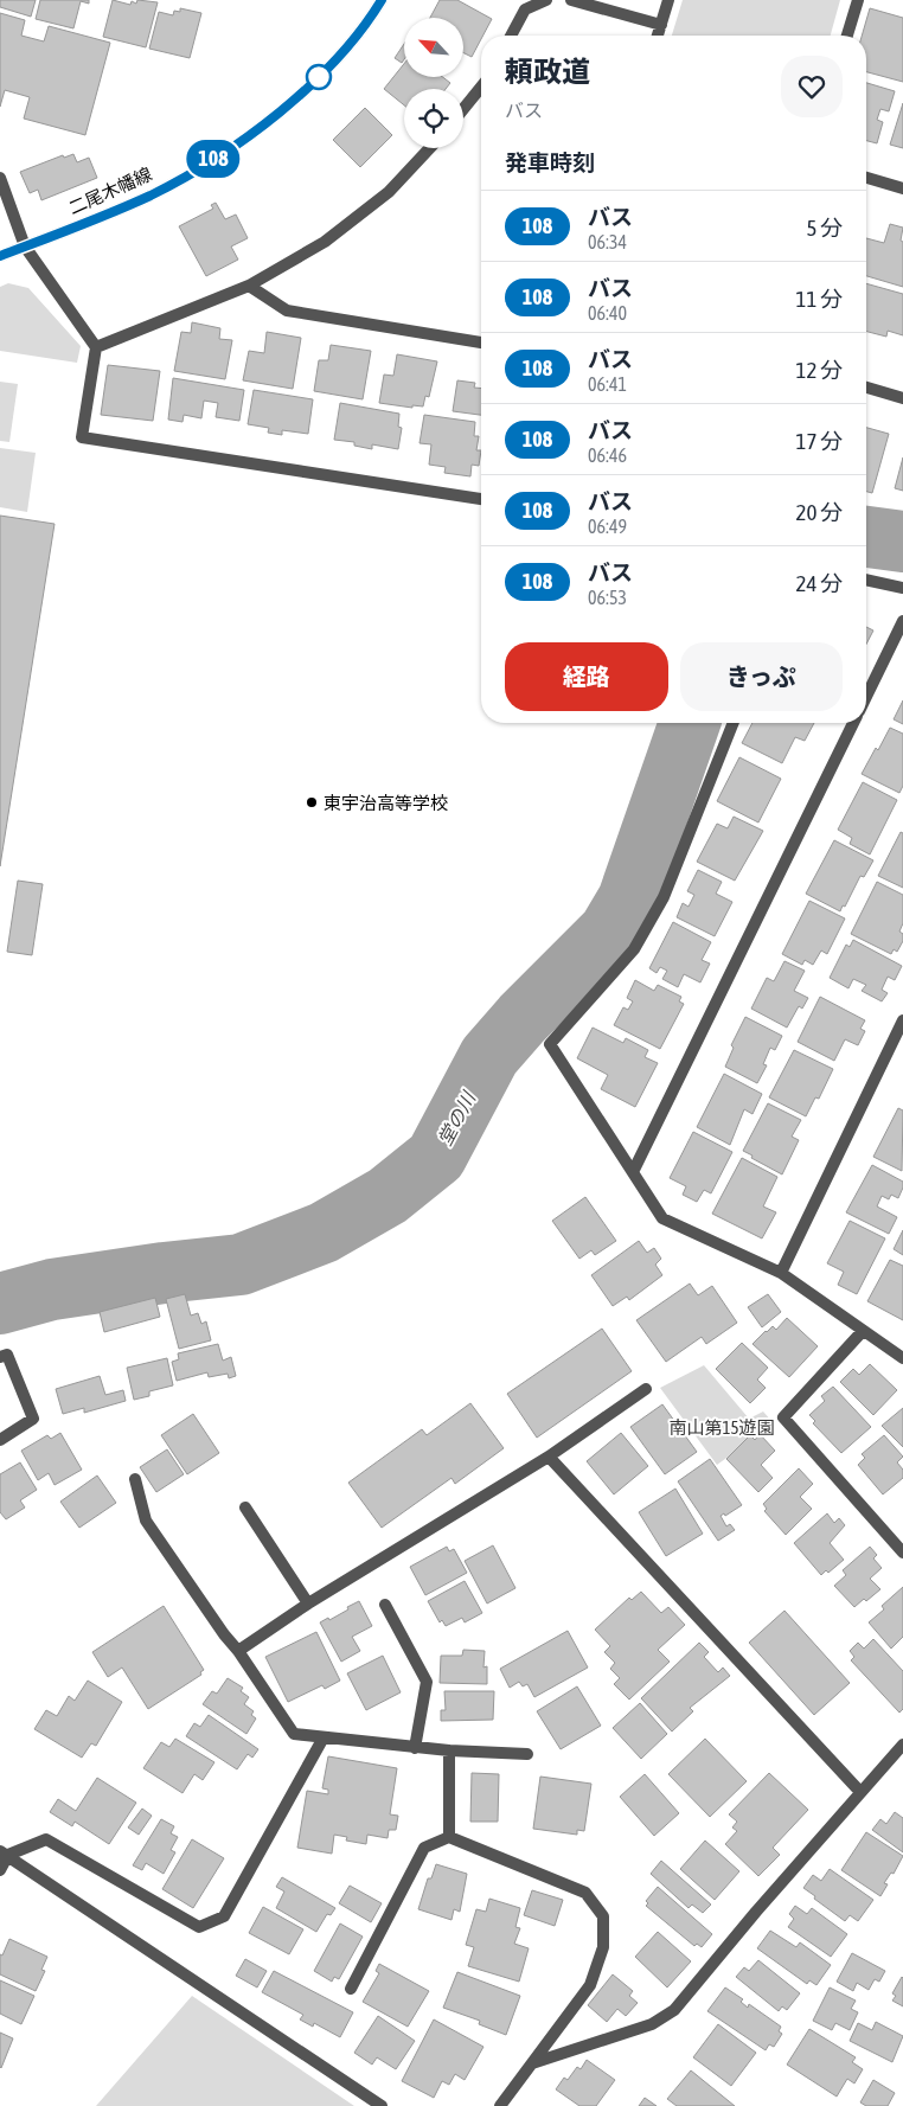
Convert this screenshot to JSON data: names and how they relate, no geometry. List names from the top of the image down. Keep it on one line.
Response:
{"streets":{"main road":["二尾木幡線"]},"water":["堂の川"],"parks":["南山第15遊園"],"places":["東宇治高等学校"],"lines":["bus line 108"],"north":"top left","page":{"on_map":"108","heading":[["頼政道","バス"],"発車時刻"],"list":[{"mark":"108","name":"バス","note":"06:34","value":"5 分"},{"mark":"108","name":"バス","note":"06:40","value":"11 分"},{"mark":"108","name":"バス","note":"06:41","value":"12 分"},{"mark":"108","name":"バス","note":"06:46","value":"17 分"},{"mark":"108","name":"バス","note":"06:49","value":"20 分"},{"mark":"108","name":"バス","note":"06:53","value":"24 分"}],"buttons":["経路","きっぷ"]}}
